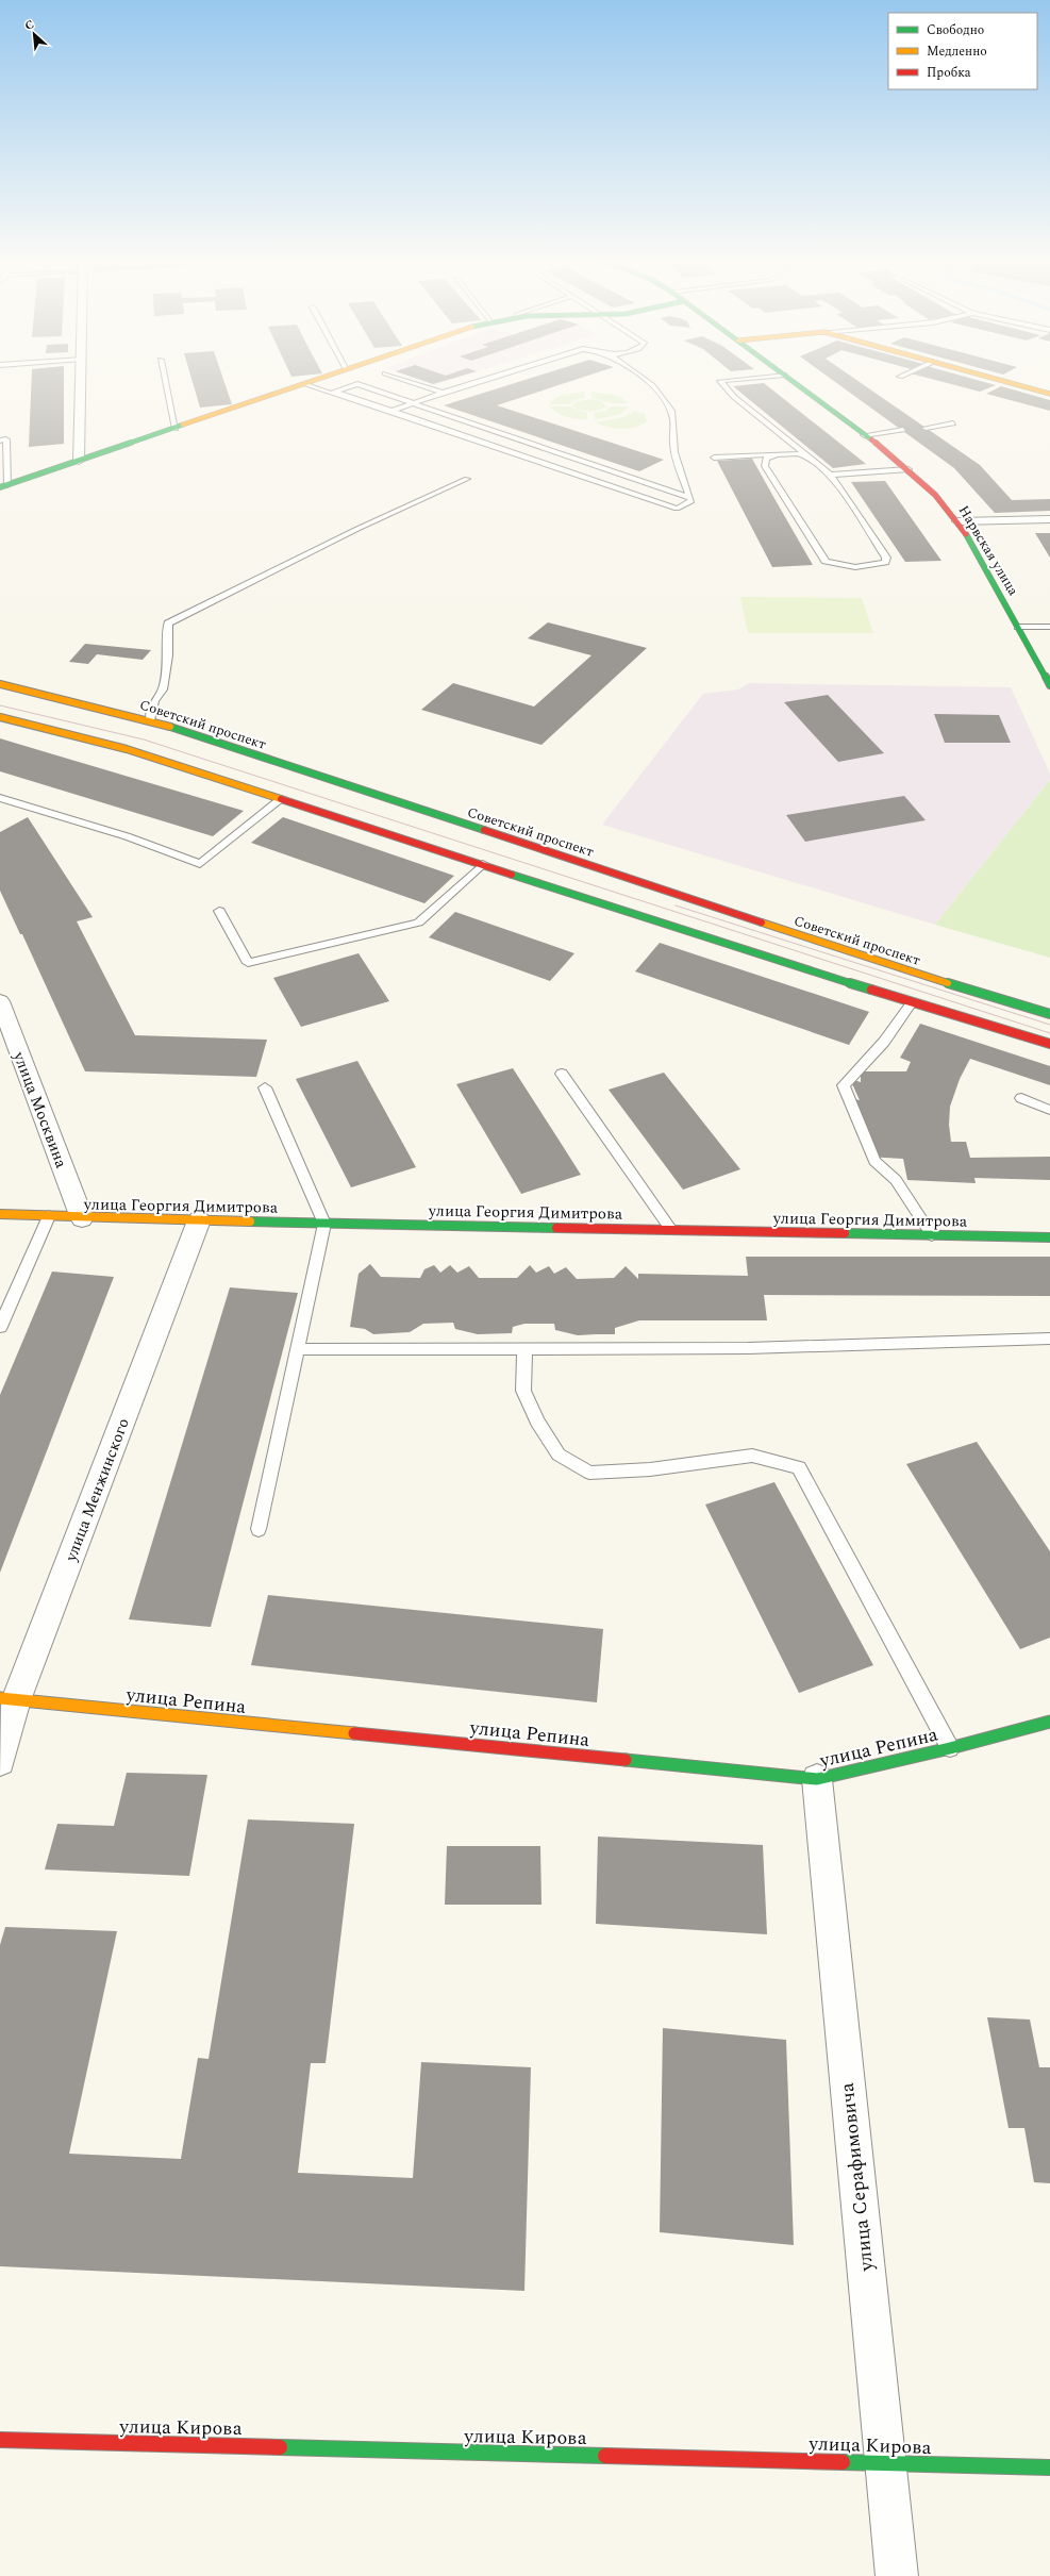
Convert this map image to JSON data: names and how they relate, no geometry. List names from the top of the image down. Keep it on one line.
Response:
{"streets":{"main road":["Нарвская улица","Советский проспект","улица Георгия Димитрова","улица Репина","улица Кирова"],"street":["улица Москвина","улица Менжинского","улица Серафимовича"]},"crossings":[["улица Москвина","улица Георгия Димитрова"],["улица Георгия Димитрова","улица Менжинского"],["улица Менжинского","улица Репина"],["улица Репина","улица Серафимовича"],["улица Серафимовича","улица Кирова"]],"legend":["Свободно","Медленно","Пробка"],"north":"top left"}
